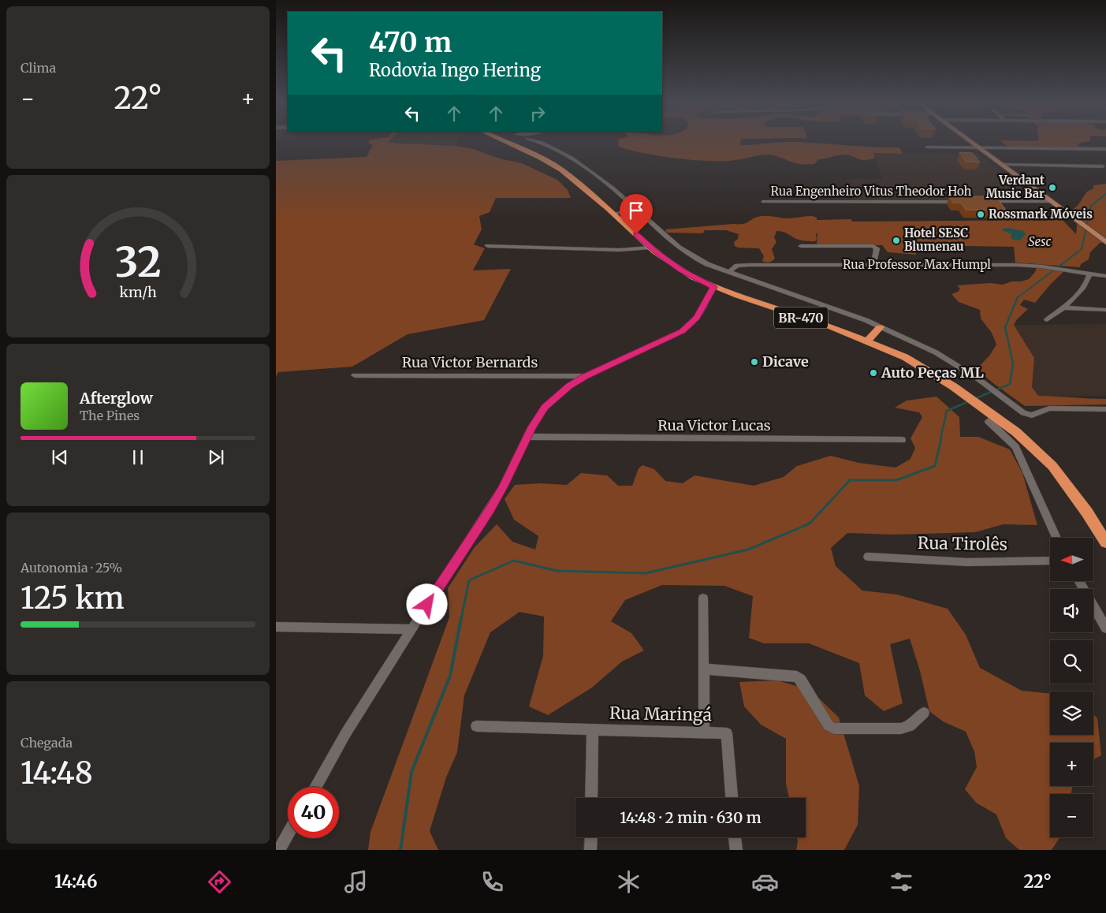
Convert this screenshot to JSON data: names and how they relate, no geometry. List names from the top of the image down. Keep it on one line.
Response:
{"streets":{"highway":["BR-470"],"street":["Rua Engenheiro Vitus Theodor Hoh","Rua Professor Max Humpl","Rua Victor Bernards","Rua Victor Lucas","Rua Tirolês","Rua Maringá"]},"parks":["Sesc"],"places":["Verdant Music Bar","Rossmark Móveis","Hotel SESC Blumenau","Dicave","Auto Peças ML"],"north":"left","page":{"tile":["Clima",["Autonomia · 25%","125 km"],["Chegada","14:48"]],"turn":["470 m","Rodovia Ingo Hering"],"heat":["−","22°","+"],"song":["Afterglow","The Pines"],"map_buttons":["+","−"],"limit":"40","trip":"14:48 · 2 min · 630 m","tabs":["14:46","22°"],"gauge":["32","km/h"]}}
